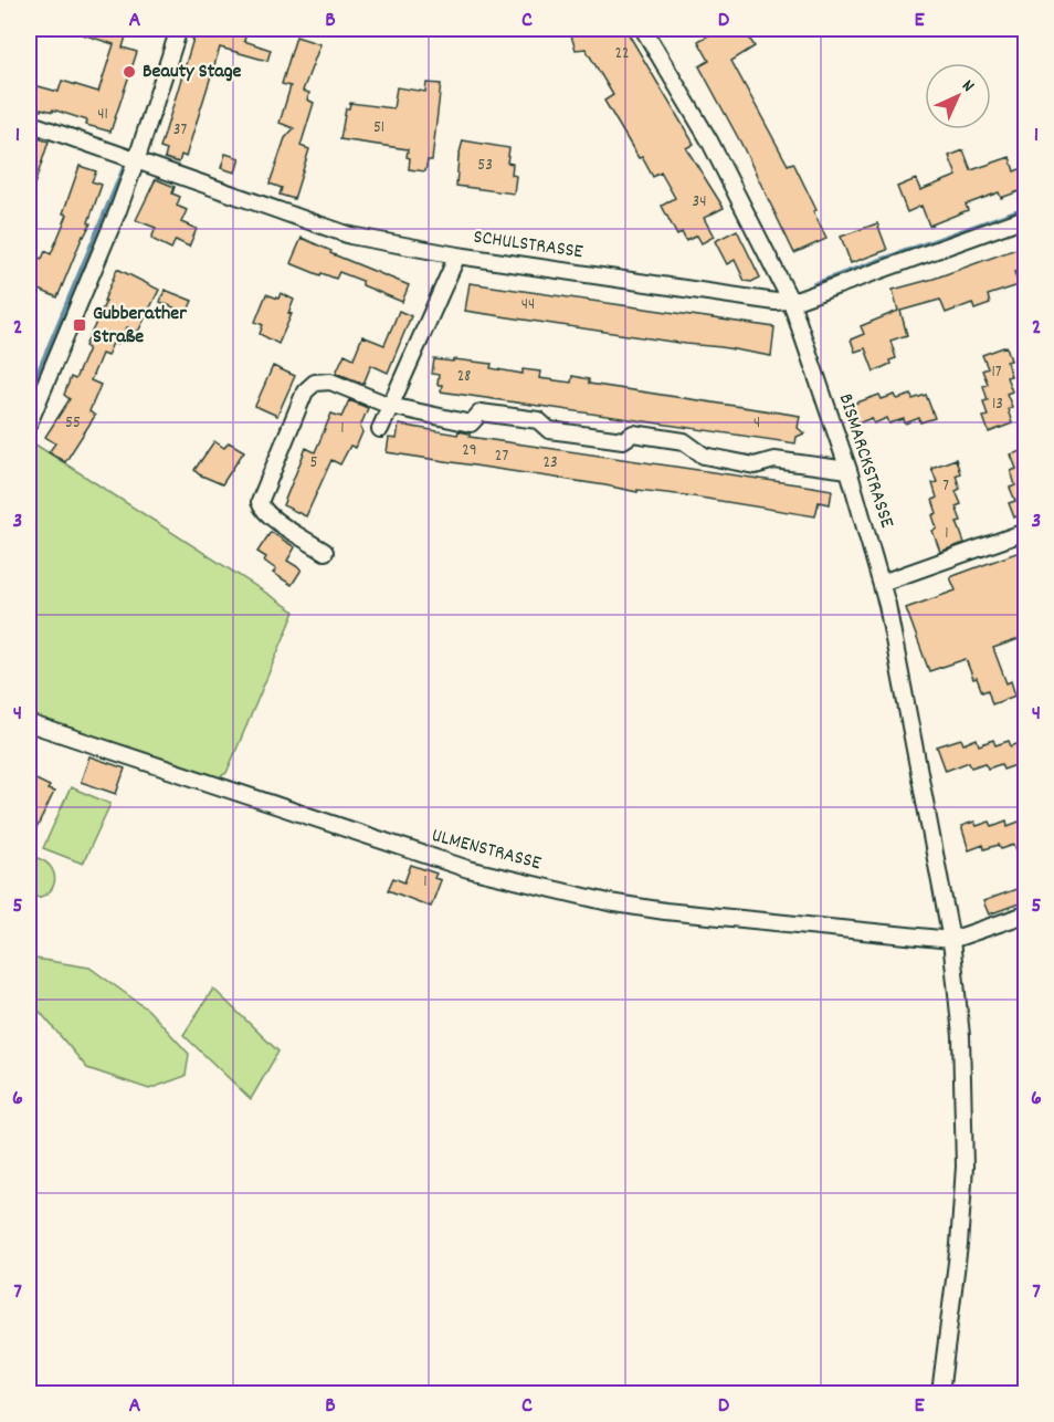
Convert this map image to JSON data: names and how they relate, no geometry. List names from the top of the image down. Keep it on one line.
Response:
{"streets":{"street":["SCHULSTRASSE","BISMARCKSTRASSE","ULMENSTRASSE"]},"crossings":[["SCHULSTRASSE","BISMARCKSTRASSE"],["BISMARCKSTRASSE","ULMENSTRASSE"]],"places":{"other":["Beauty Stage"],"transit":["Gubberather Straße"]},"house_numbers":["22","41","51","37","53","34","44","17","28","13","55","4","1","29","27","5","23","7","1","1"],"north":"top right","grid":{"columns":["A","B","C","D","E"],"rows":["1","2","3","4","5","6","7"]}}
